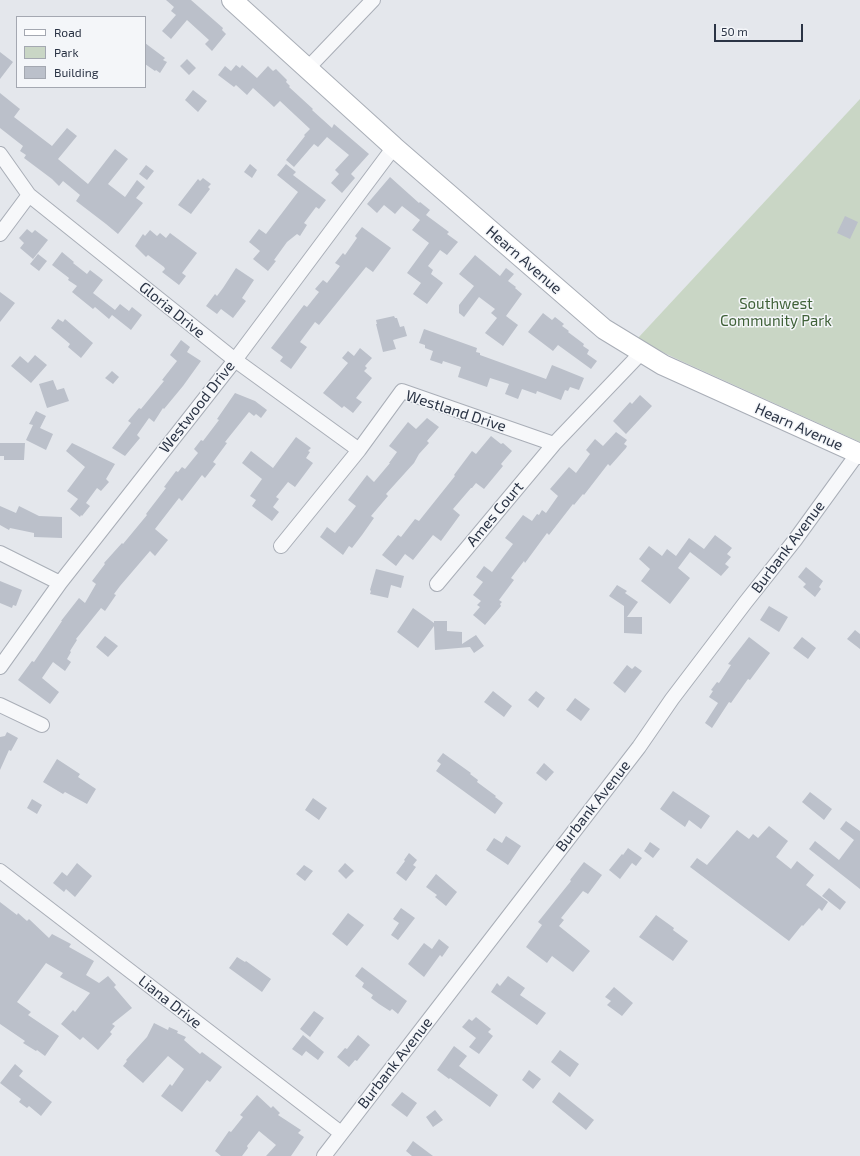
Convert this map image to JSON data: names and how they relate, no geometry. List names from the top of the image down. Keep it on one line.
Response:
{"streets":{"main road":["Hearn Avenue"],"street":["Gloria Drive","Westwood Drive","Westland Drive","Ames Court","Burbank Avenue","Liana Drive"]},"crossings":[["Hearn Avenue","Westwood Drive"],["Hearn Avenue","Burbank Avenue"],["Gloria Drive","Westwood Drive"],["Gloria Drive","Westland Drive"],["Westland Drive","Ames Court"],["Burbank Avenue","Liana Drive"]],"parks":["Southwest Community Park"],"legend":["Road","Park","Building"],"scale_bar":"50 m"}
